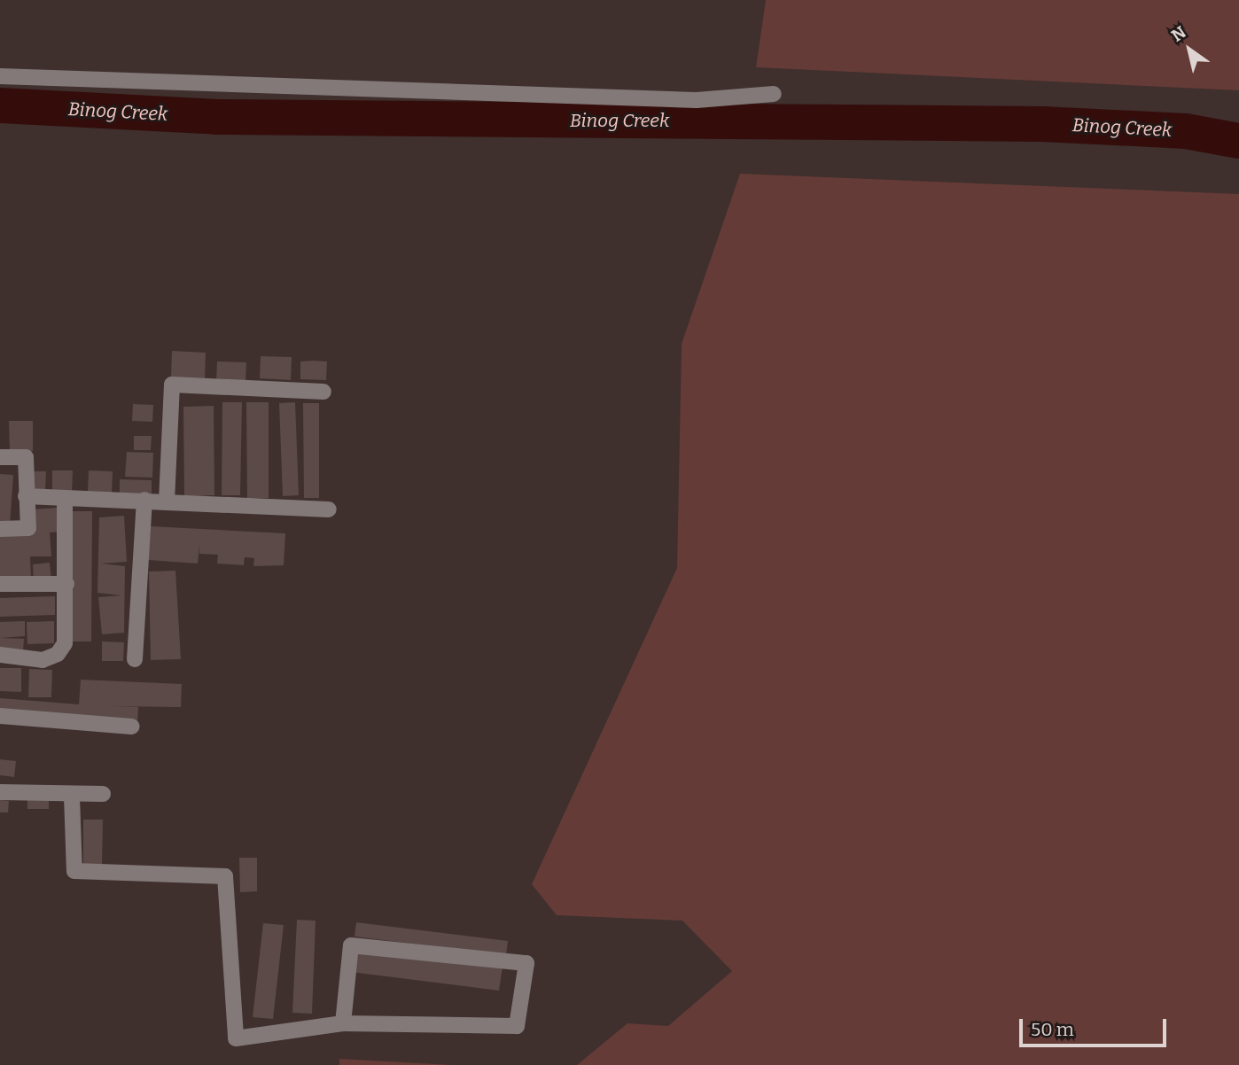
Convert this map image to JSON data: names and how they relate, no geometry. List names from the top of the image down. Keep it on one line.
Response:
{"water":["Binog Creek"],"scale_bar":"50 m","north":"top left"}
